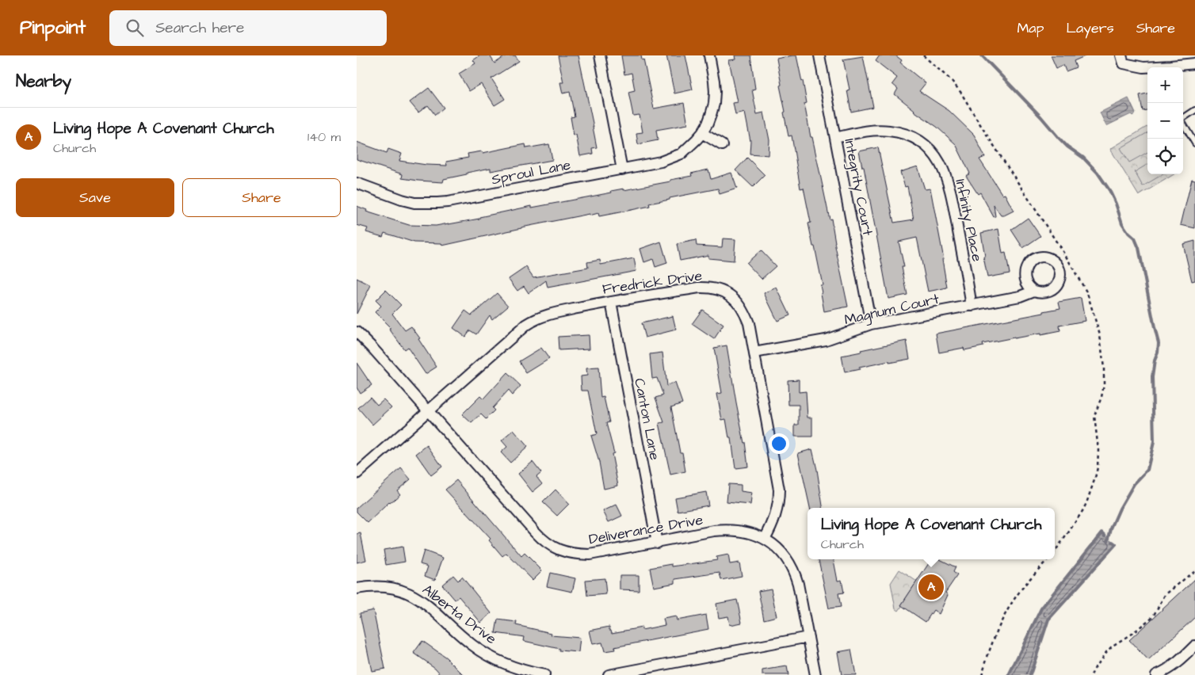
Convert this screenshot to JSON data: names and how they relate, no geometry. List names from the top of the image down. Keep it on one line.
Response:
{"streets":{"street":["Sproul Lane","Integrity Court","Infinity Place","Fredrick Drive","Magnum Court","Canton Lane","Deliverance Drive","Alberta Drive"]},"crossings":[["Integrity Court","Infinity Place"],["Integrity Court","Magnum Court"],["Infinity Place","Magnum Court"],["Fredrick Drive","Magnum Court"],["Fredrick Drive","Canton Lane"],["Fredrick Drive","Deliverance Drive"],["Canton Lane","Deliverance Drive"]],"page":{"header":"Pinpoint","search":"Search here","nav":["Map","Layers","Share"],"heading":"Nearby","map_buttons":["+","−"],"list":[{"mark":"A","name":"Living Hope A Covenant Church","note":"Church","value":"140 m"}],"buttons":["Save","Share"],"popup":["Living Hope A Covenant Church","Church"],"pins":"A"}}
